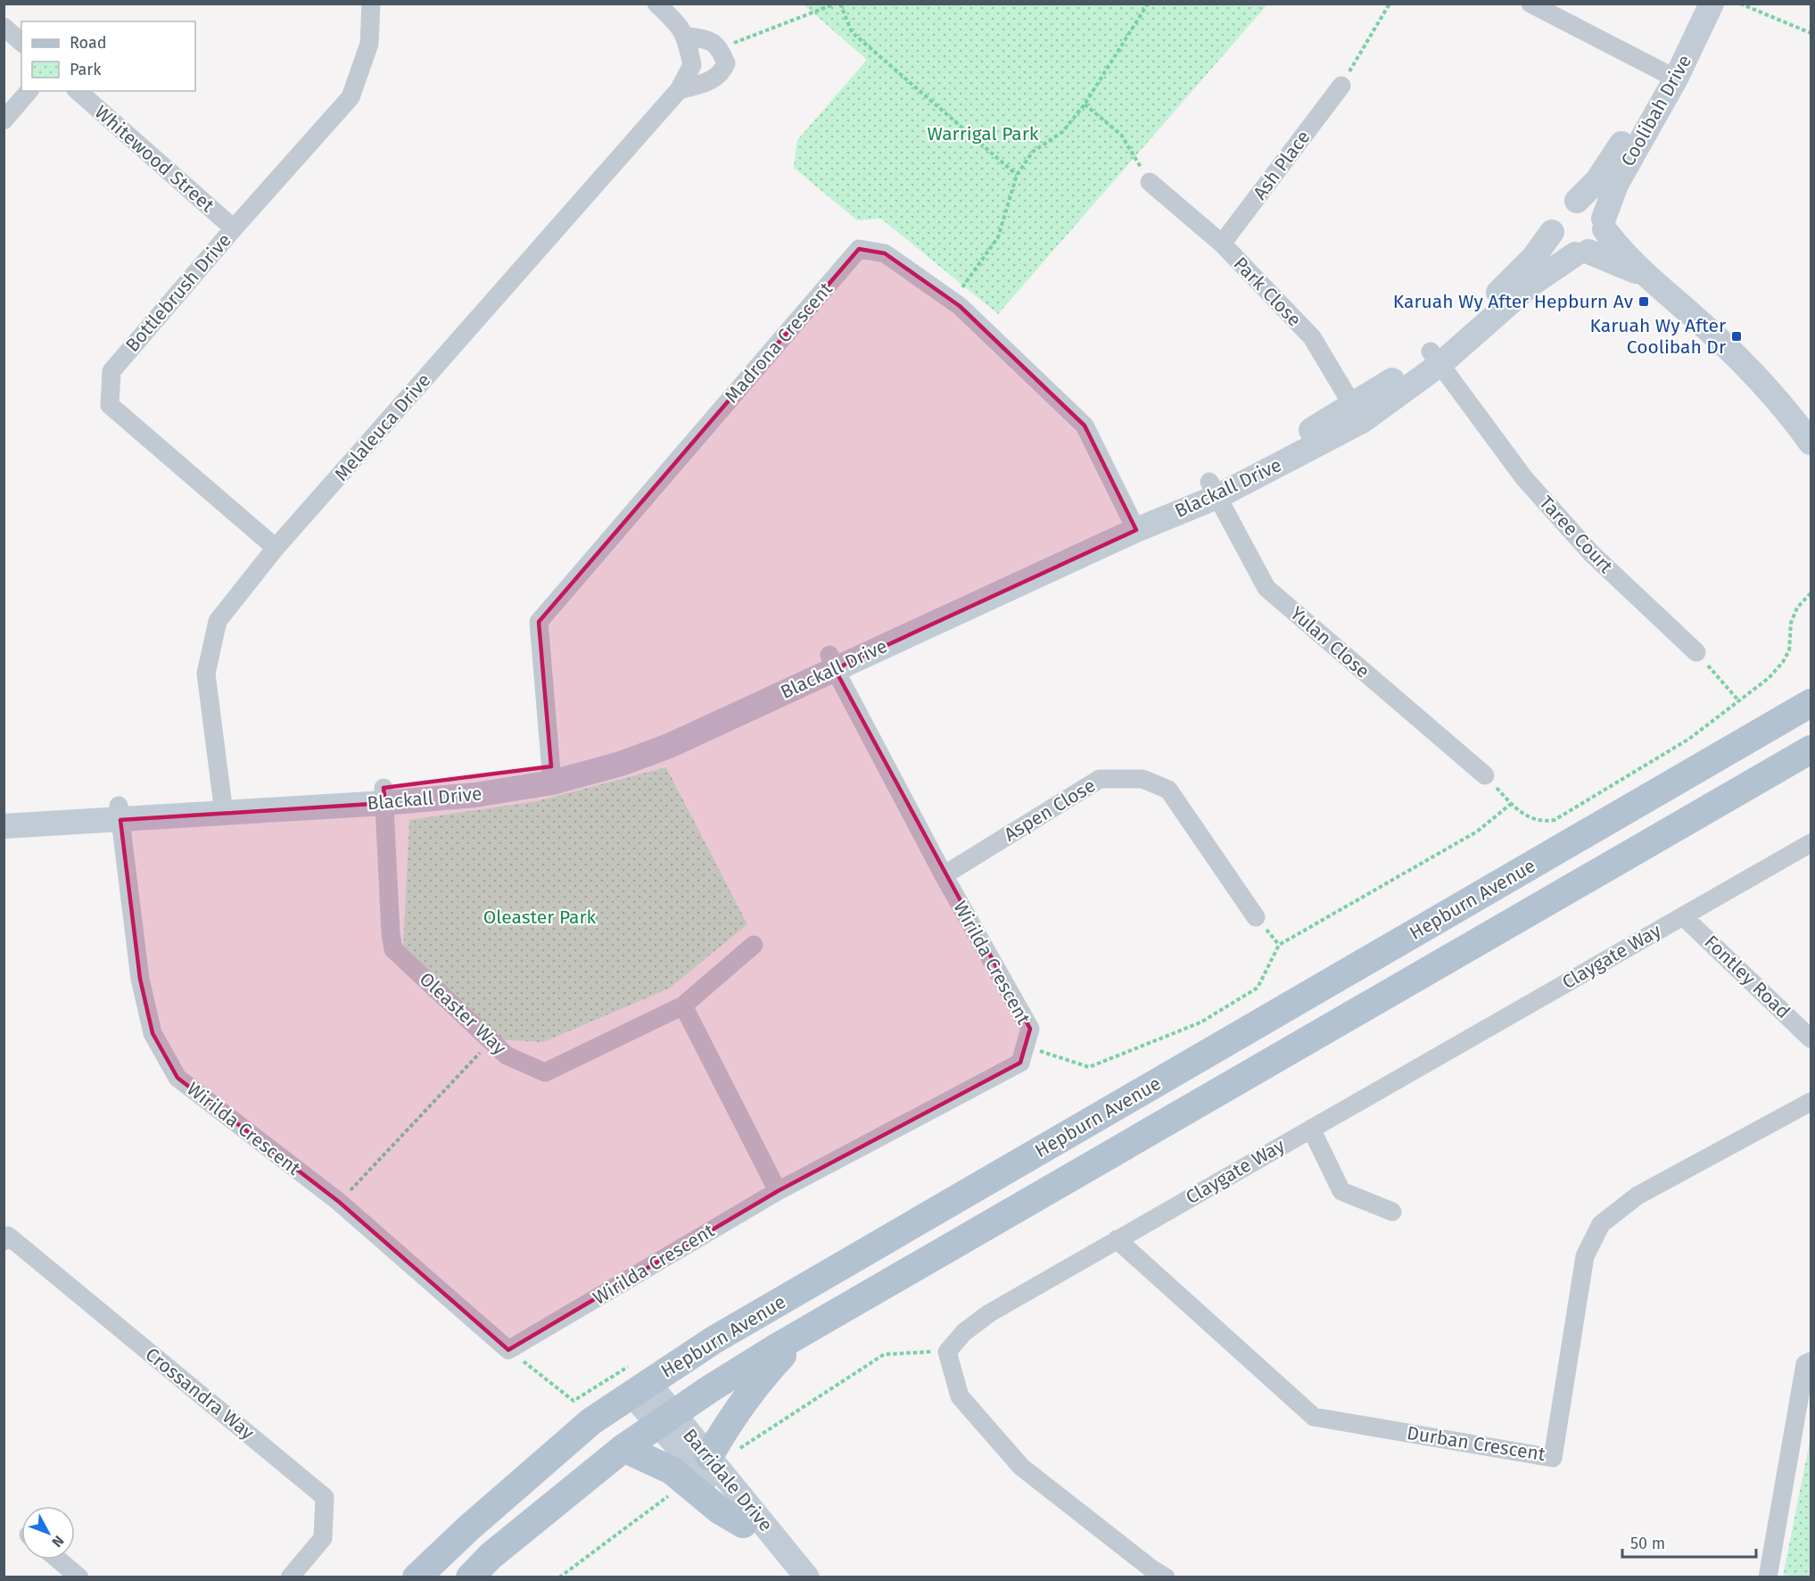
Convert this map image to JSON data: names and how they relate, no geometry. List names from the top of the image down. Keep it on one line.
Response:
{"streets":{"main road":["Coolibah Drive","Blackall Drive","Hepburn Avenue","Barridale Drive"],"street":["Whitewood Street","Ash Place","Park Close","Bottlebrush Drive","Madrona Crescent","Melaleuca Drive","Taree Court","Yulan Close","Aspen Close","Claygate Way","Wirilda Crescent","Fontley Road","Oleaster Way","Crossandra Way","Durban Crescent"]},"crossings":[["Coolibah Drive","Blackall Drive"],["Whitewood Street","Bottlebrush Drive"],["Ash Place","Park Close"],["Park Close","Blackall Drive"],["Bottlebrush Drive","Melaleuca Drive"],["Madrona Crescent","Blackall Drive"],["Melaleuca Drive","Blackall Drive"],["Blackall Drive","Taree Court"],["Blackall Drive","Yulan Close"],["Blackall Drive","Wirilda Crescent"],["Blackall Drive","Oleaster Way"],["Aspen Close","Wirilda Crescent"],["Hepburn Avenue","Barridale Drive"],["Claygate Way","Fontley Road"],["Claygate Way","Durban Crescent"]],"parks":["Warrigal Park","Oleaster Park"],"places":{"transit":["Karuah Wy After Hepburn Av","Karuah Wy After Coolibah Dr"]},"legend":["Road","Park"],"scale_bar":"50 m","north":"bottom right"}
